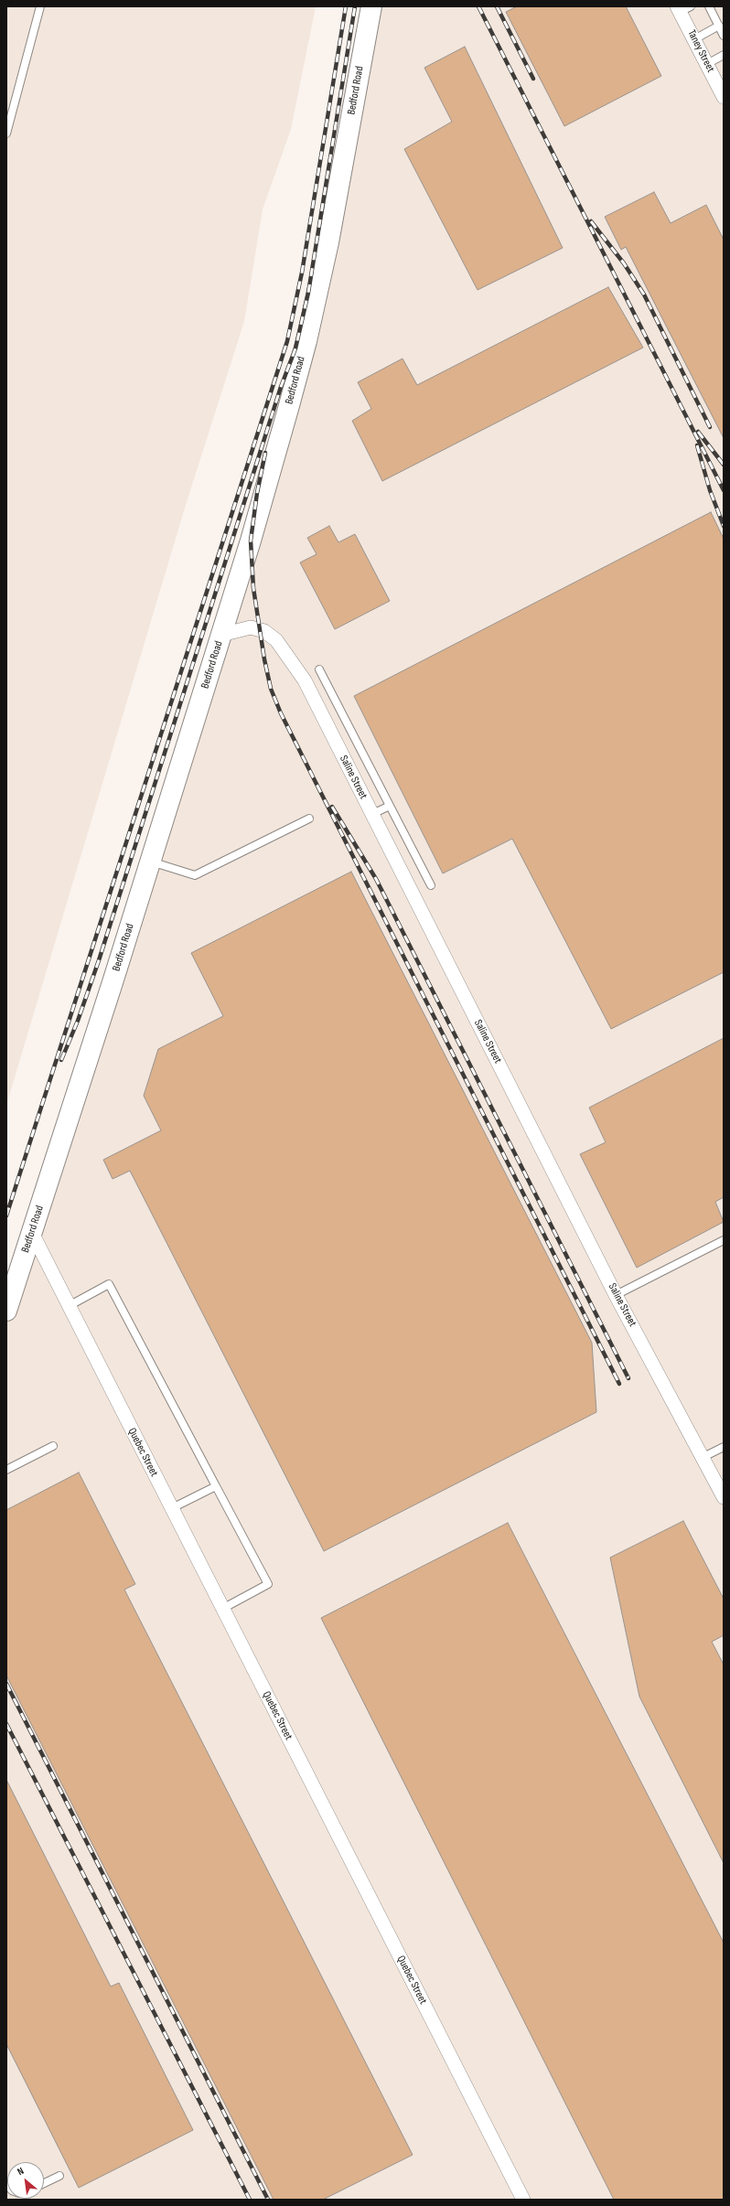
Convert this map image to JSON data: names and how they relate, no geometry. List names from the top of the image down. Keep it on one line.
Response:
{"streets":{"street":["Taney Street","Bedford Road","Saline Street","Quebec Street"]},"crossings":[["Bedford Road","Saline Street"],["Bedford Road","Quebec Street"]],"north":"top left"}
